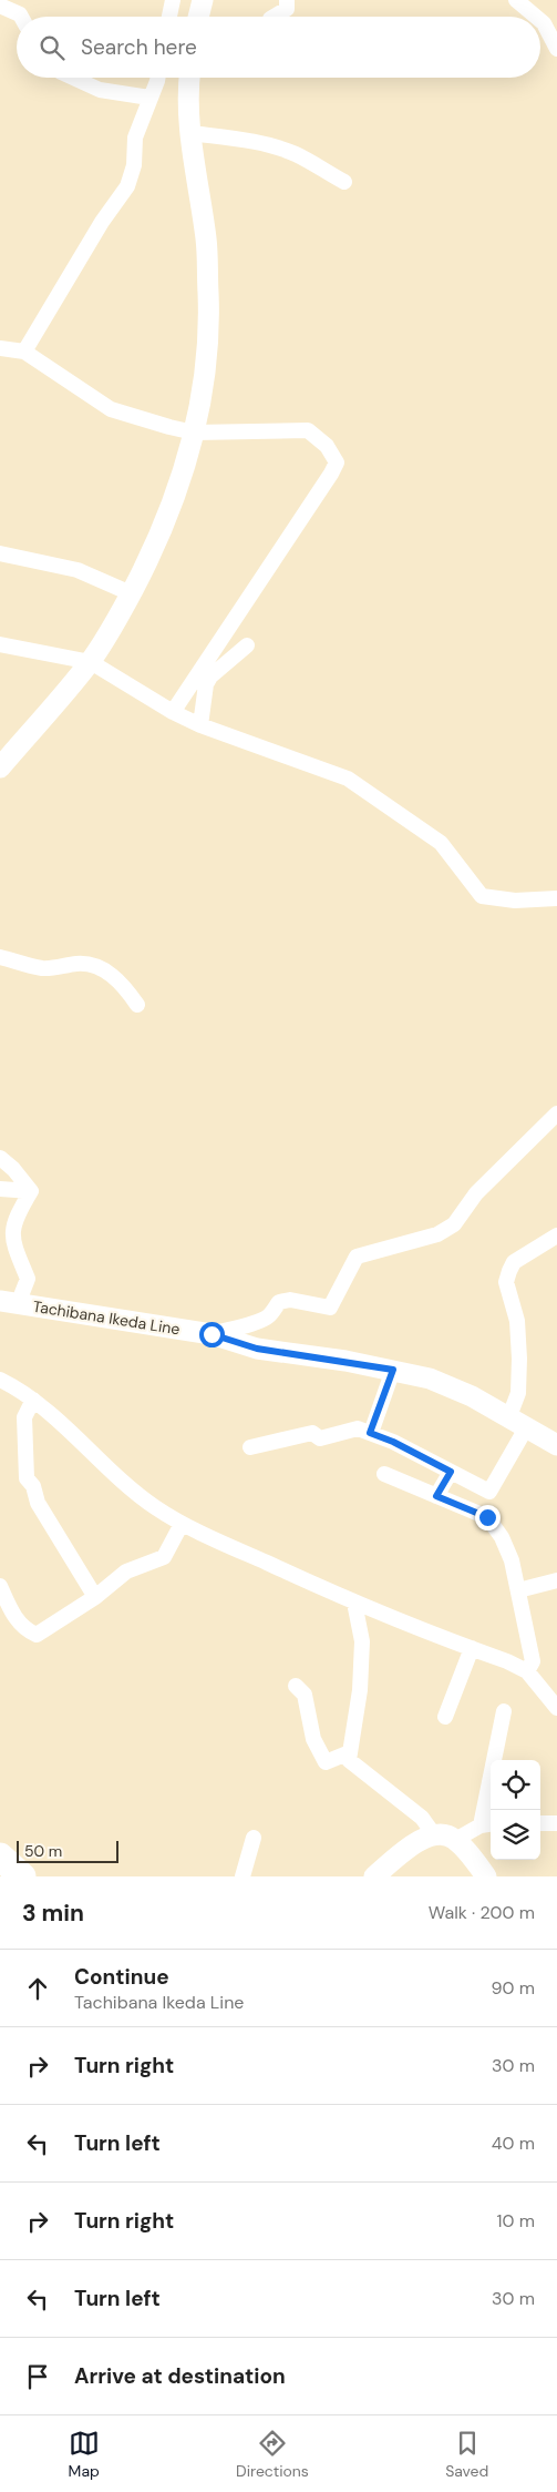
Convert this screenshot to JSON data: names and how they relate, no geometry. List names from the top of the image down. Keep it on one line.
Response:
{"streets":{"street":["Tachibana Ikeda Line"]},"scale_bar":"50 m","page":{"search":"Search here","scale":"50 m","heading":["3 min","Walk · 200 m"],"list":[["Continue","Tachibana Ikeda Line","90 m"],["Turn right","30 m"],["Turn left","40 m"],["Turn right","10 m"],["Turn left","30 m"],"Arrive at destination"],"nav":["Map","Directions","Saved"]}}
